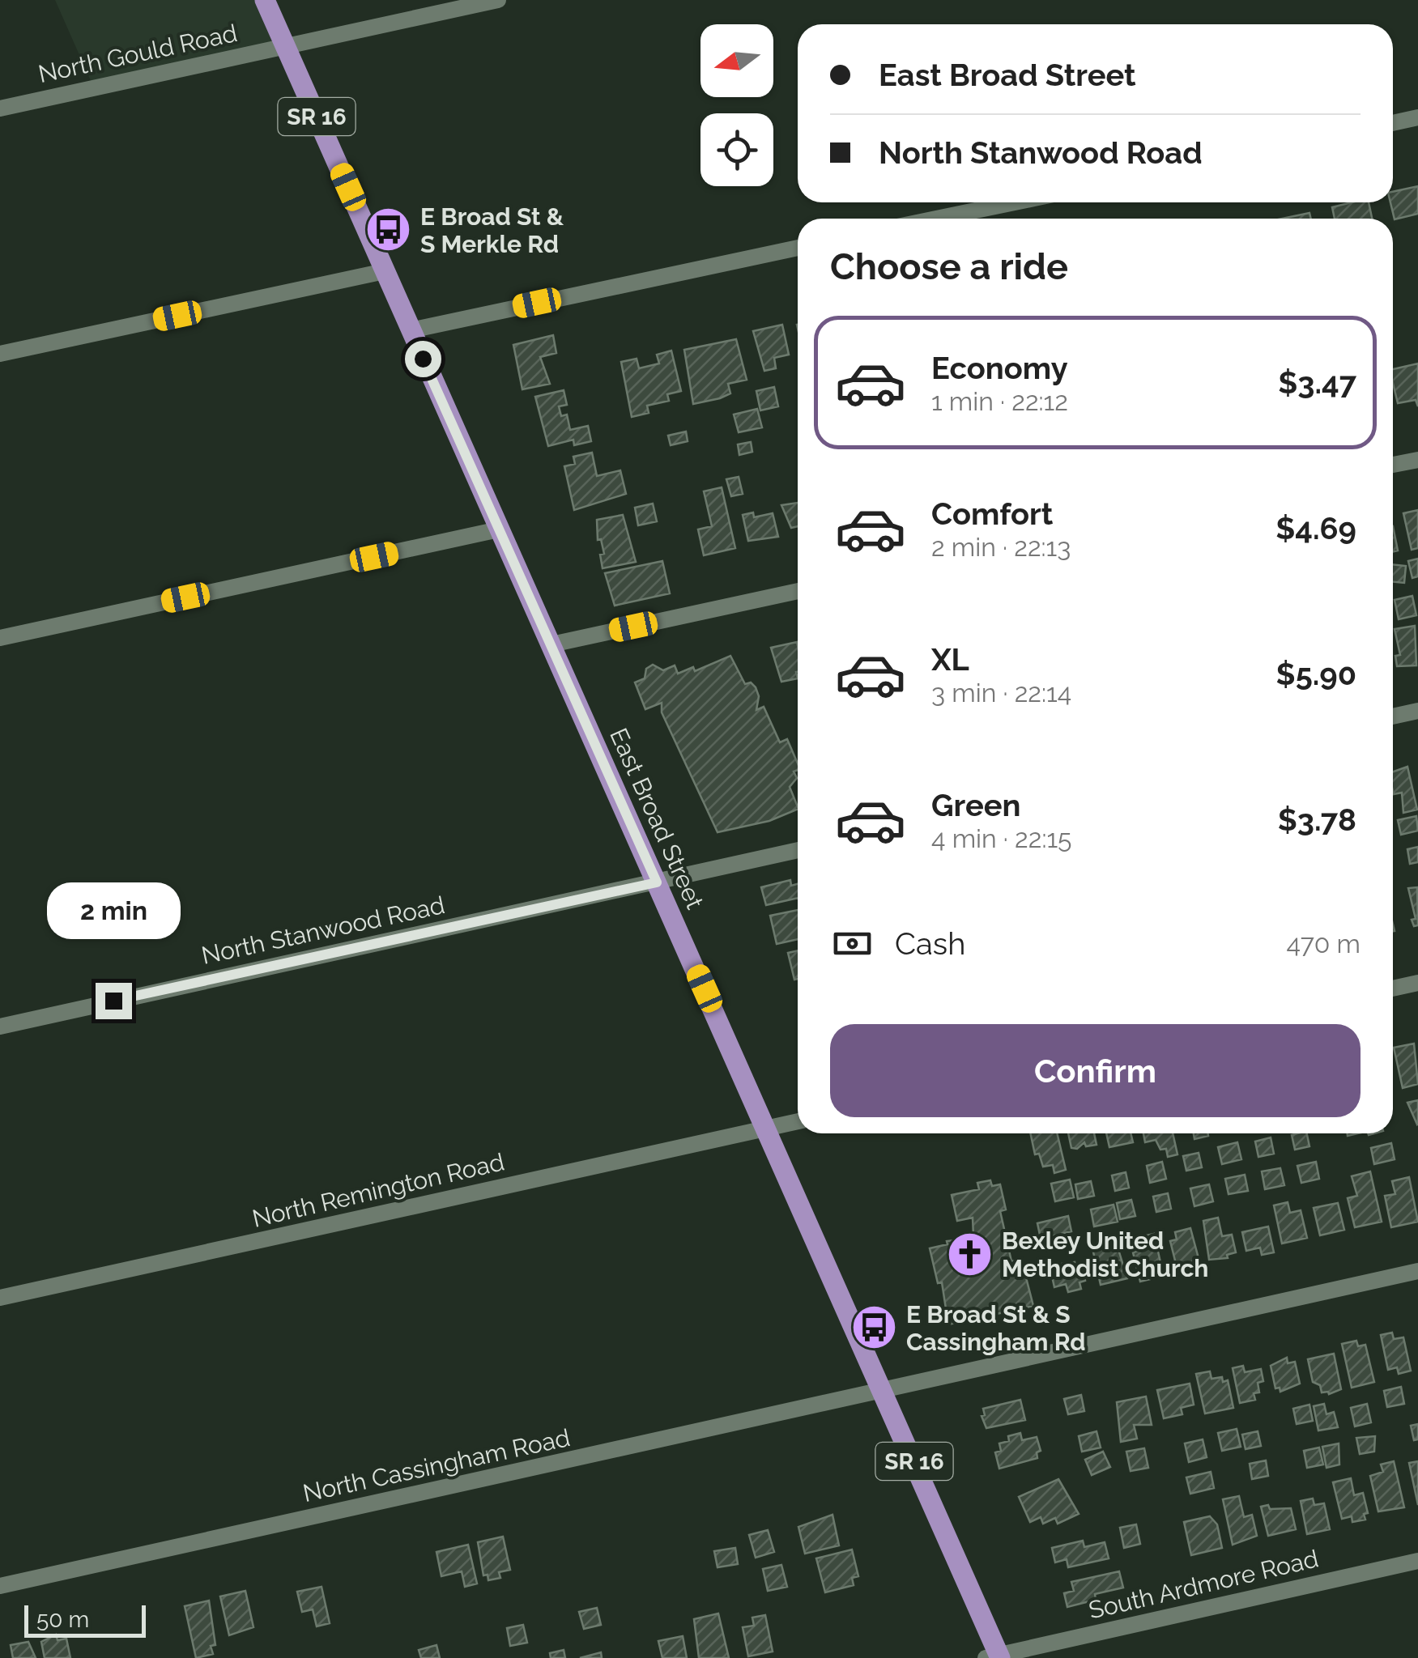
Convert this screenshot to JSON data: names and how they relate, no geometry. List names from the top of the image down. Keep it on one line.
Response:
{"streets":{"main road":["SR 16","East Broad Street"],"street":["North Gould Road","North Stanwood Road","North Remington Road","North Cassingham Road","South Ardmore Road"]},"crossings":[["North Gould Road","East Broad Street"],["East Broad Street","North Stanwood Road"],["East Broad Street","North Remington Road"],["East Broad Street","North Cassingham Road"],["East Broad Street","South Ardmore Road"]],"places":{"bus stop":["E Broad St & S Merkle Rd","E Broad St & S Cassingham Rd"],"church":["Bexley United Methodist Church"]},"scale_bar":"50 m","north":"left","page":{"banner":["East Broad Street","North Stanwood Road"],"heading":"Choose a ride","list":[{"name":"Economy","note":"1 min · 22:12","value":"$3.47"},{"name":"Comfort","note":"2 min · 22:13","value":"$4.69"},{"name":"XL","note":"3 min · 22:14","value":"$5.90"},{"name":"Green","note":"4 min · 22:15","value":"$3.78"}],"bubble":"2 min","pay":["Cash","470 m"],"buttons":"Confirm","scale":"50 m"}}
